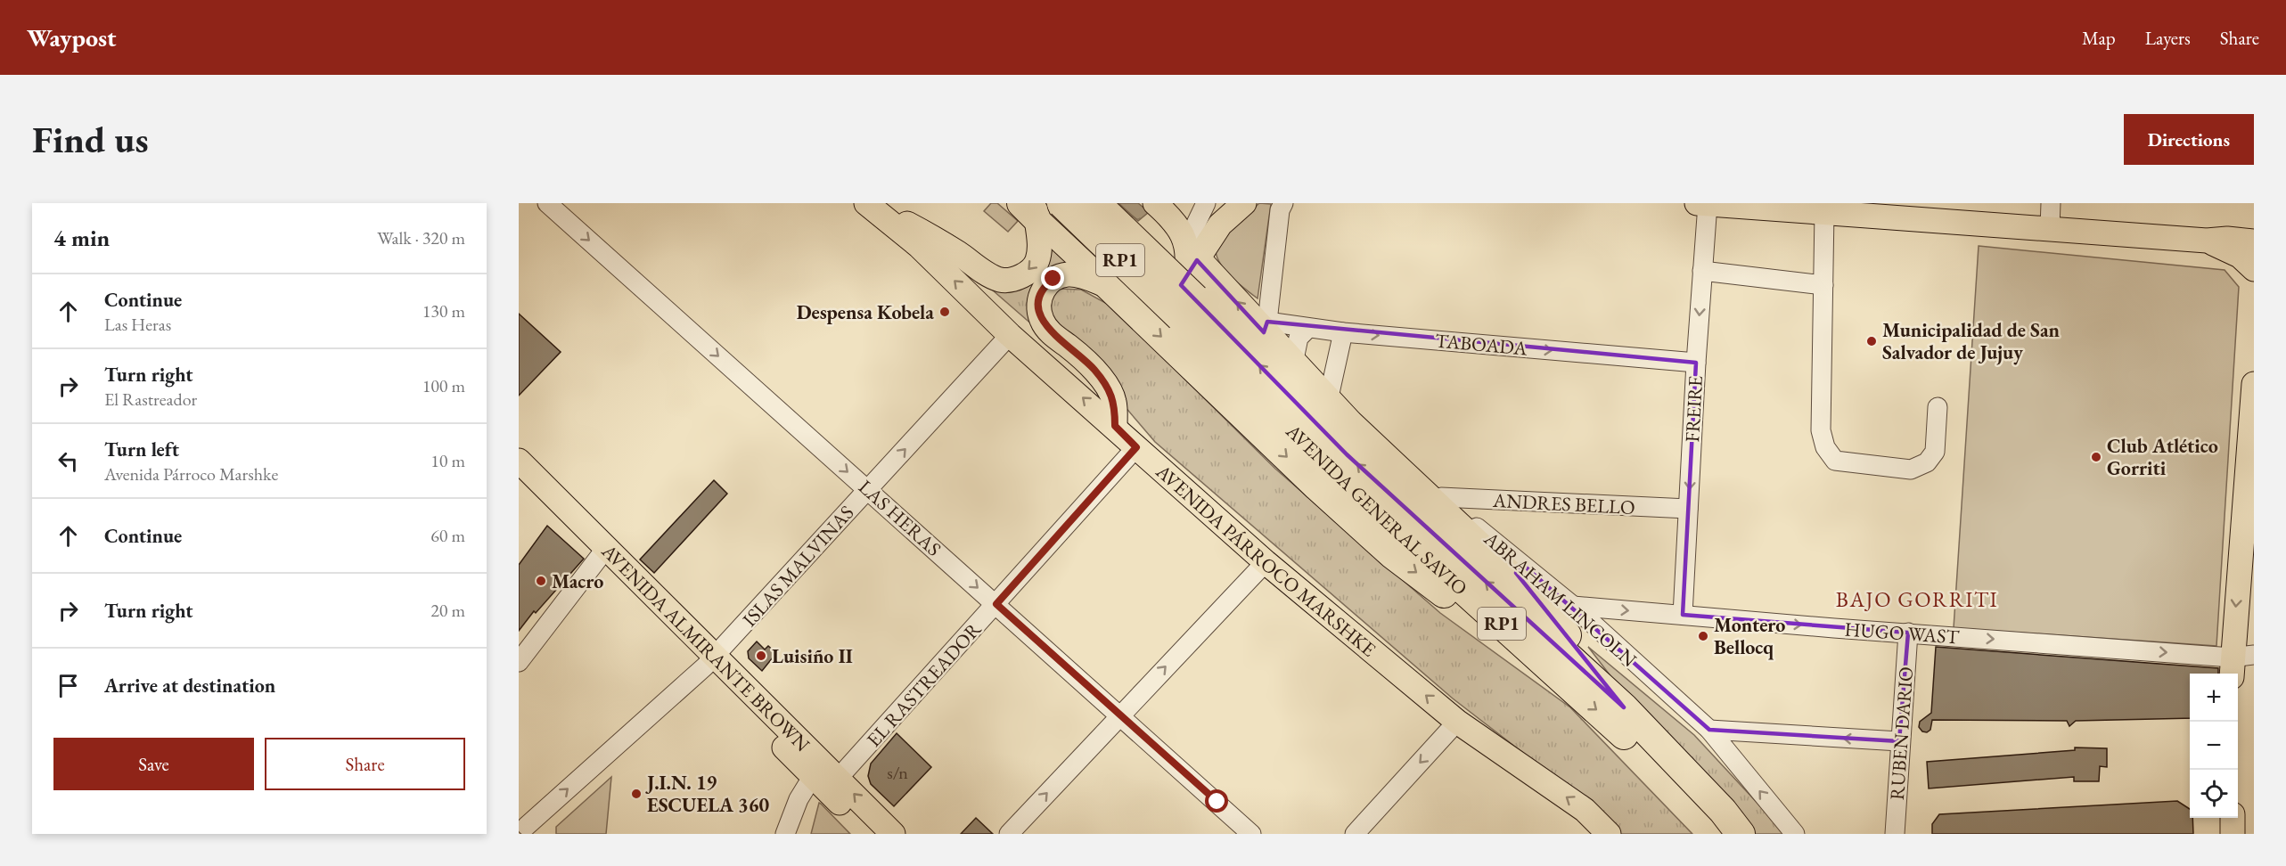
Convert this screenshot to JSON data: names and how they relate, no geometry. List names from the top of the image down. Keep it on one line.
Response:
{"streets":{"highway":["RP1","AVENIDA GENERAL SAVIO"],"main road":["AVENIDA PÁRROCO MARSHKE","AVENIDA ALMIRANTE BROWN"],"street":["TABOADA","FREIRE","ANDRES BELLO","LAS HERAS","ISLAS MALVINAS","ABRAHAM LINCOLN","HUGO WAST","EL RASTREADOR","RUBEN DARIO"]},"crossings":[["TABOADA","FREIRE"],["FREIRE","ANDRES BELLO"],["FREIRE","HUGO WAST"],["ANDRES BELLO","ABRAHAM LINCOLN"],["AVENIDA GENERAL SAVIO","ABRAHAM LINCOLN"],["LAS HERAS","ISLAS MALVINAS"],["LAS HERAS","EL RASTREADOR"],["AVENIDA PÁRROCO MARSHKE","ISLAS MALVINAS"],["AVENIDA PÁRROCO MARSHKE","EL RASTREADOR"],["ISLAS MALVINAS","AVENIDA ALMIRANTE BROWN"],["ABRAHAM LINCOLN","HUGO WAST"],["HUGO WAST","RUBEN DARIO"],["AVENIDA ALMIRANTE BROWN","EL RASTREADOR"]],"one_way":["TABOADA","FREIRE","LAS HERAS","AVENIDA PÁRROCO MARSHKE","HUGO WAST"],"districts":["BAJO GORRITI"],"places":["Despensa Kobela","Municipalidad de San Salvador de Jujuy","Club Atlético Gorriti","Macro","Montero Bellocq","Luisiño II","J.I.N. 19 ESCUELA 360"],"house_numbers":["s/n"],"page":{"header":"Waypost","nav":["Map","Layers","Share"],"buttons":["Directions",["Save","Share"]],"title":"Find us","heading":["4 min","Walk · 320 m"],"list":[["Continue","Las Heras","130 m"],["Turn right","El Rastreador","100 m"],["Turn left","Avenida Párroco Marshke","10 m"],["Continue","60 m"],["Turn right","20 m"],"Arrive at destination"],"map_buttons":["+","−"]}}
